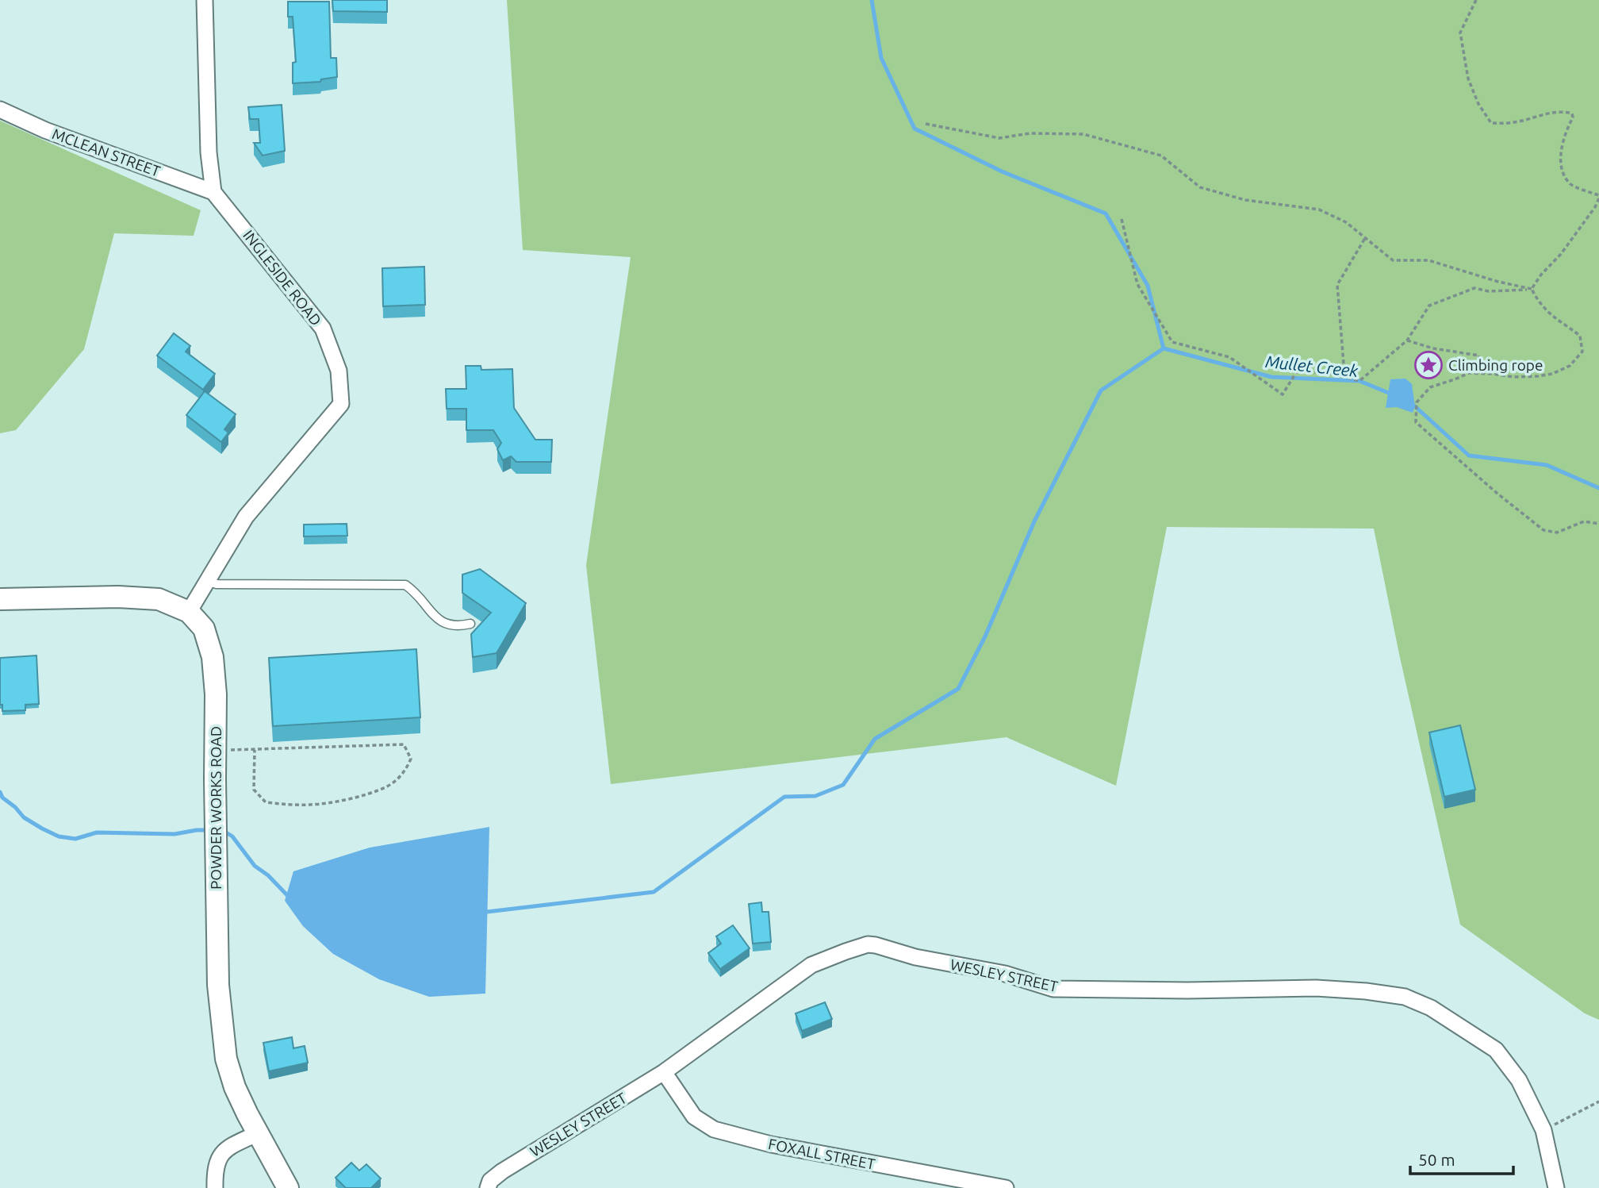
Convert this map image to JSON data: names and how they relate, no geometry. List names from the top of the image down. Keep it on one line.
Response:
{"streets":{"main road":["POWDER WORKS ROAD"],"street":["MCLEAN STREET","INGLESIDE ROAD","WESLEY STREET","FOXALL STREET"]},"crossings":[["MCLEAN STREET","INGLESIDE ROAD"],["INGLESIDE ROAD","POWDER WORKS ROAD"],["WESLEY STREET","FOXALL STREET"]],"water":["Mullet Creek"],"places":{"place":["Climbing rope"]},"scale_bar":"50 m"}
